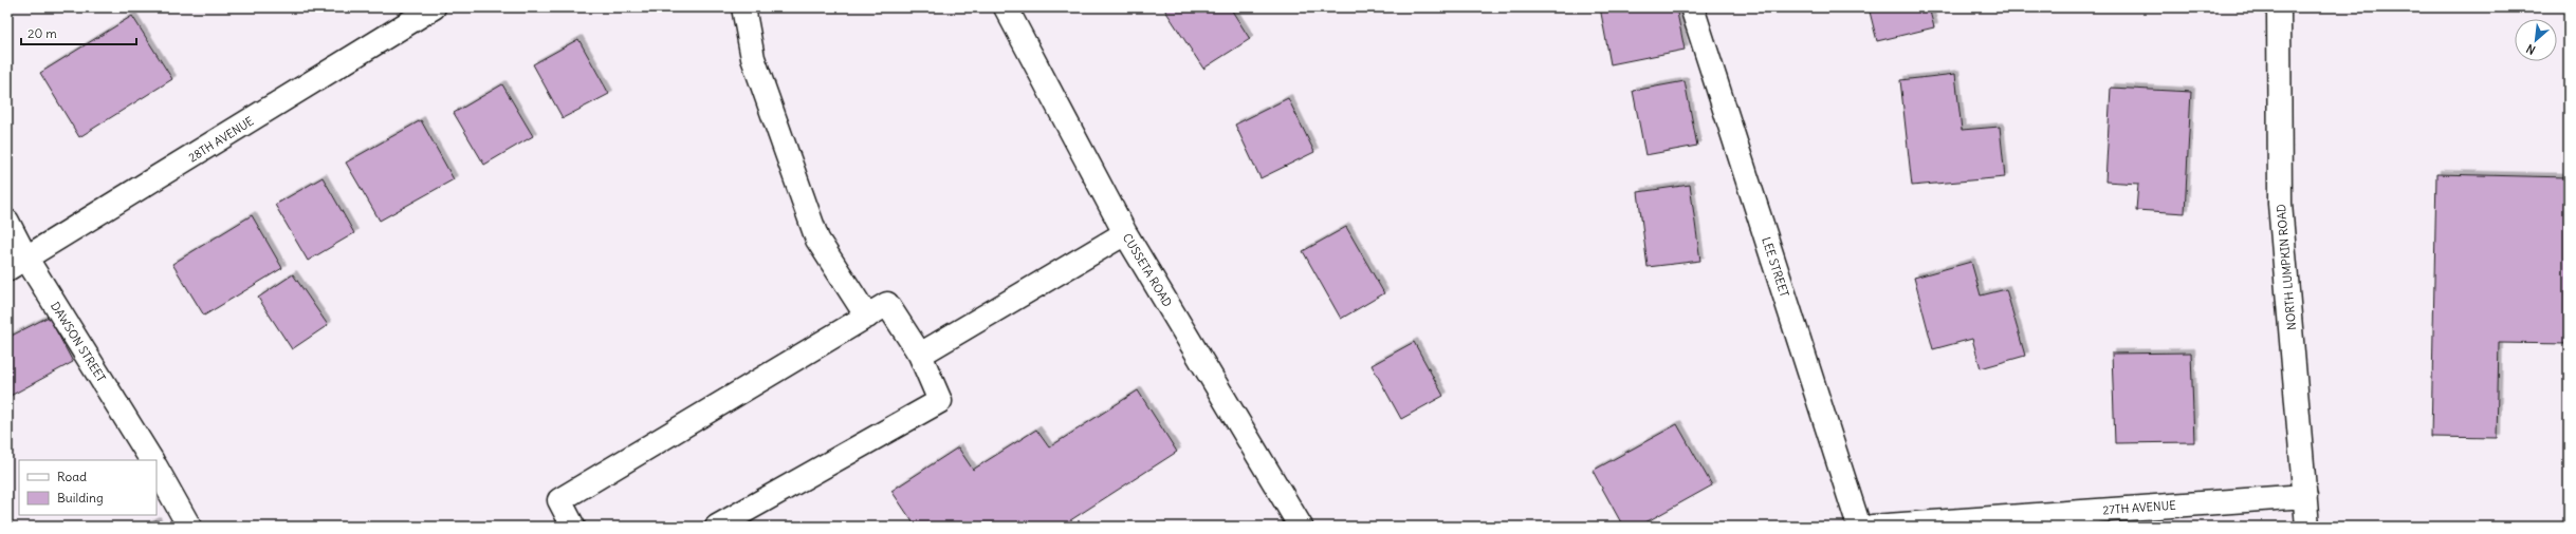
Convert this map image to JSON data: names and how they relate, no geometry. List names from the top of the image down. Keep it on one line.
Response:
{"streets":{"street":["28TH AVENUE","LEE STREET","NORTH LUMPKIN ROAD","CUSSETA ROAD","DAWSON STREET","27TH AVENUE"]},"crossings":[["28TH AVENUE","DAWSON STREET"],["NORTH LUMPKIN ROAD","27TH AVENUE"]],"legend":["Road","Building"],"scale_bar":"20 m","north":"bottom left"}
